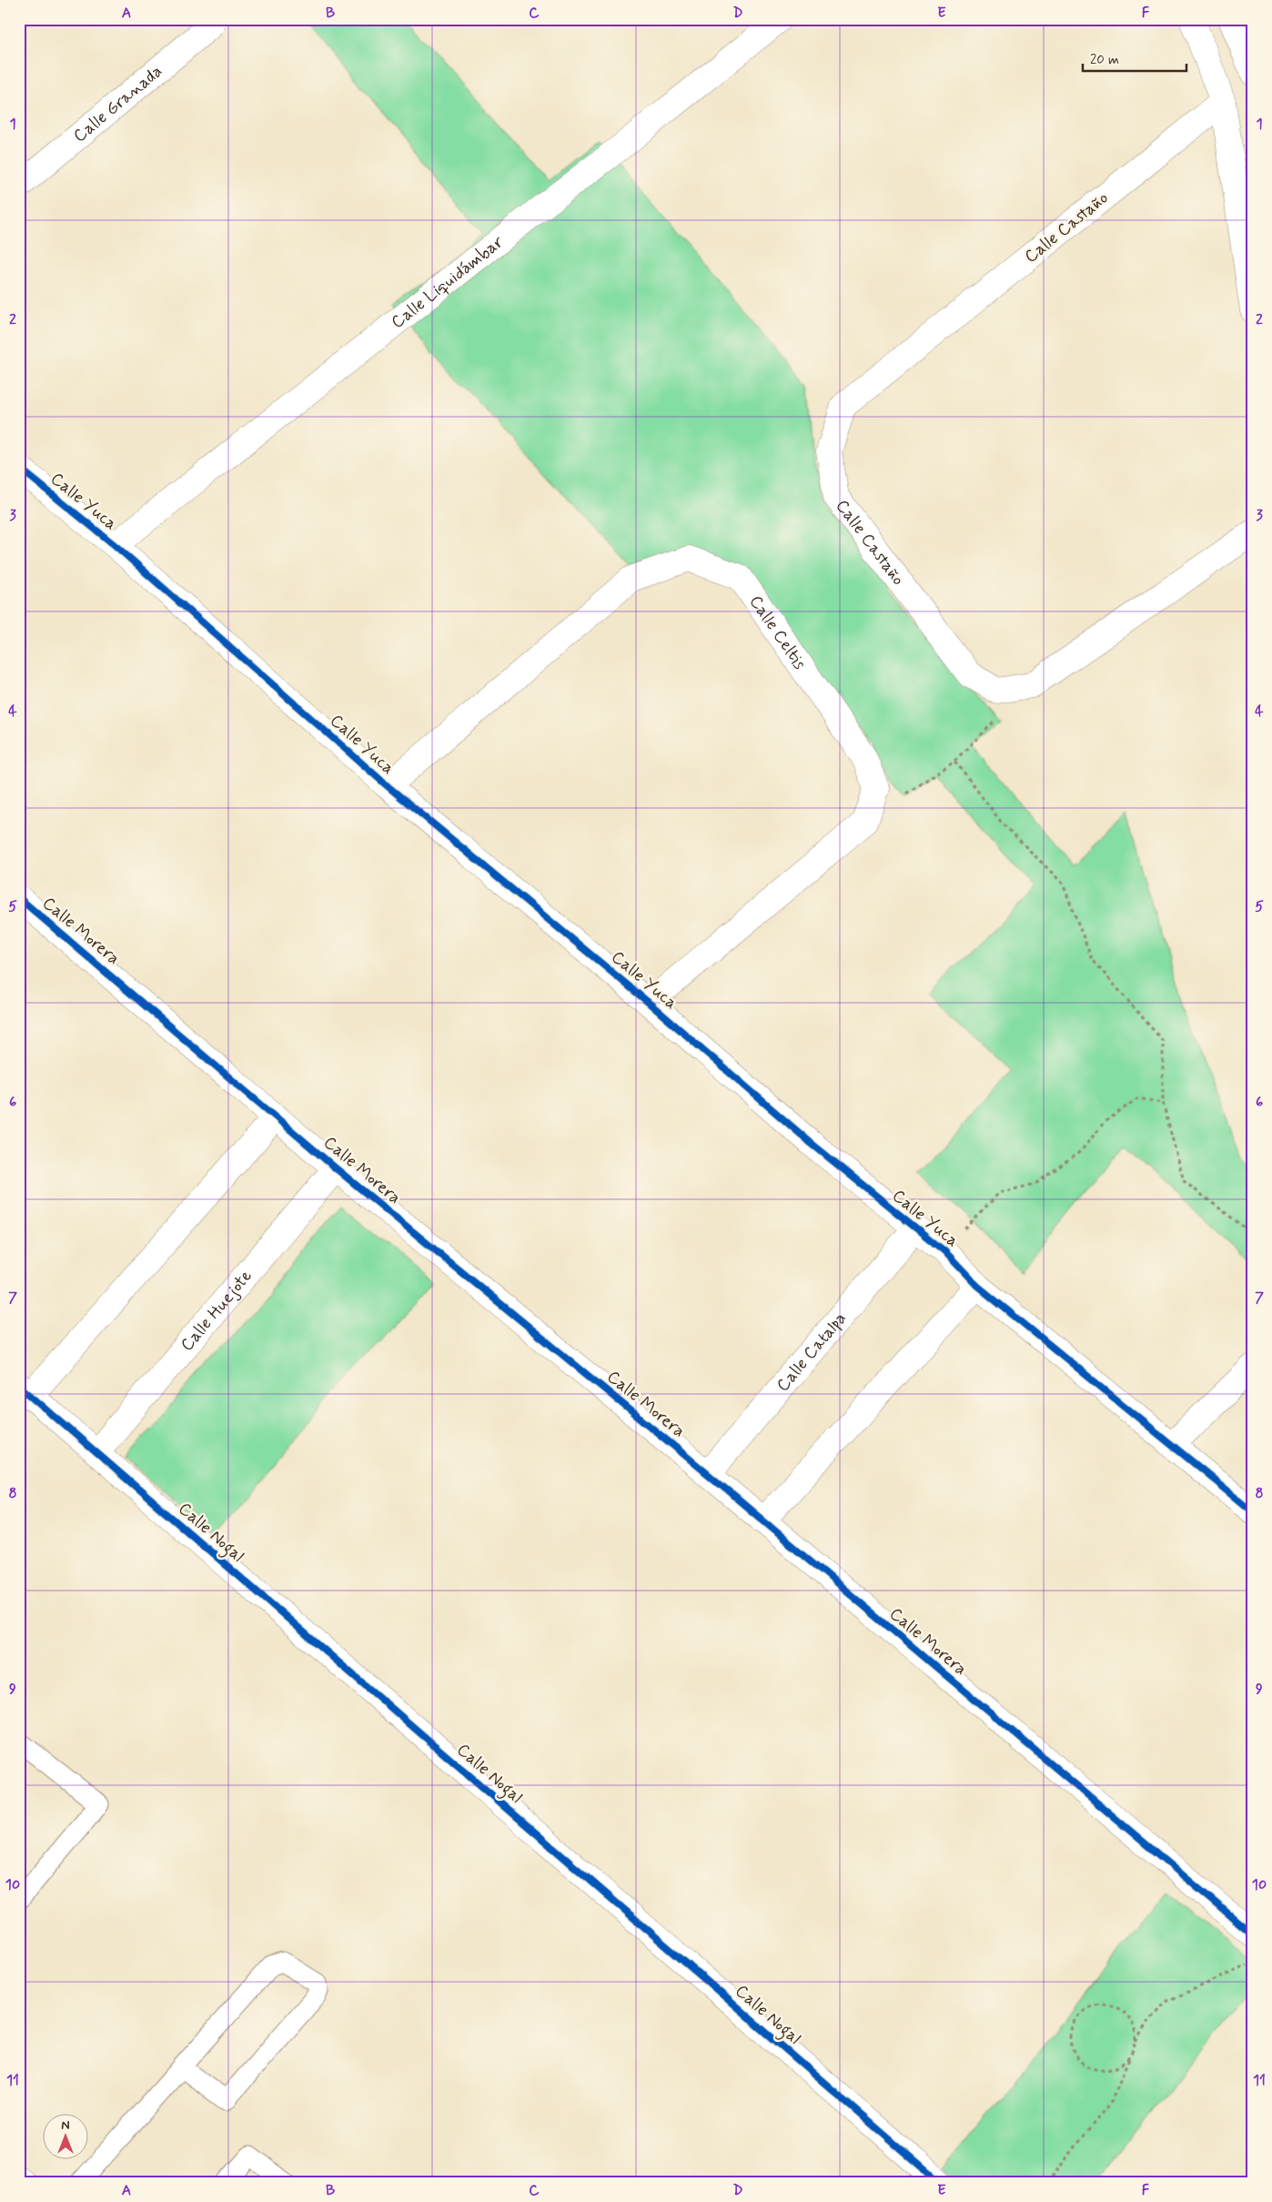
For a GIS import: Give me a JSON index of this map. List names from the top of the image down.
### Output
{
  "streets": {
    "main road": [
      "Calle Granada",
      "Calle Castaño",
      "Calle Liquidámbar",
      "Calle Yuca",
      "Calle Celtis",
      "Calle Morera",
      "Calle Huejote",
      "Calle Catalpa",
      "Calle Nogal"
    ]
  },
  "crossings": [
    ["Calle Liquidámbar", "Calle Yuca"],
    ["Calle Yuca", "Calle Celtis"],
    ["Calle Yuca", "Calle Catalpa"],
    ["Calle Morera", "Calle Huejote"],
    ["Calle Morera", "Calle Catalpa"],
    ["Calle Huejote", "Calle Nogal"]
  ],
  "scale_bar": "20 m",
  "north": "top",
  "grid": {
    "columns": [
      "A",
      "B",
      "C",
      "D",
      "E",
      "F"
    ],
    "rows": [
      "1",
      "2",
      "3",
      "4",
      "5",
      "6",
      "7",
      "8",
      "9",
      "10",
      "11"
    ]
  }
}
